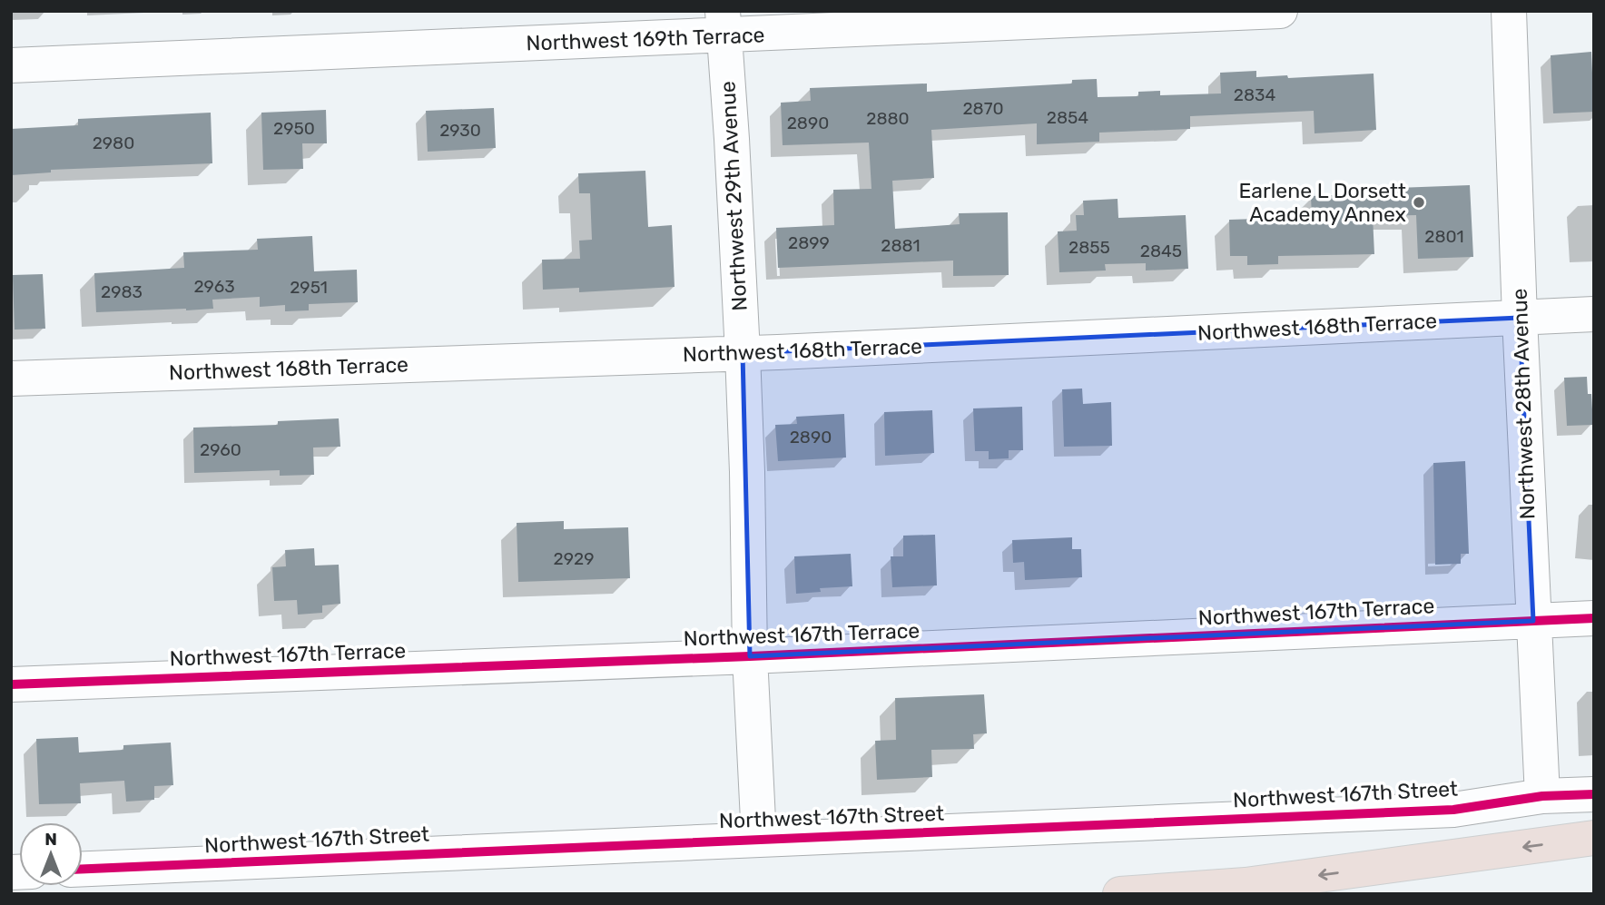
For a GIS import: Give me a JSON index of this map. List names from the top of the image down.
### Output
{
  "streets": {
    "street": [
      "Northwest 169th Terrace",
      "Northwest 29th Avenue",
      "Northwest 168th Terrace",
      "Northwest 28th Avenue",
      "Northwest 167th Terrace",
      "Northwest 167th Street"
    ]
  },
  "crossings": [
    ["Northwest 169th Terrace", "Northwest 29th Avenue"],
    ["Northwest 29th Avenue", "Northwest 168th Terrace"],
    ["Northwest 29th Avenue", "Northwest 167th Terrace"],
    ["Northwest 29th Avenue", "Northwest 167th Street"],
    ["Northwest 168th Terrace", "Northwest 28th Avenue"],
    ["Northwest 28th Avenue", "Northwest 167th Terrace"],
    ["Northwest 28th Avenue", "Northwest 167th Street"]
  ],
  "places": ["Earlene L Dorsett Academy Annex"],
  "house_numbers": [
    "2834",
    "2870",
    "2854",
    "2880",
    "2890",
    "2950",
    "2930",
    "2980",
    "2801",
    "2899",
    "2881",
    "2855",
    "2845",
    "2963",
    "2951",
    "2983",
    "2890",
    "2960",
    "2929"
  ],
  "north": "top"
}
